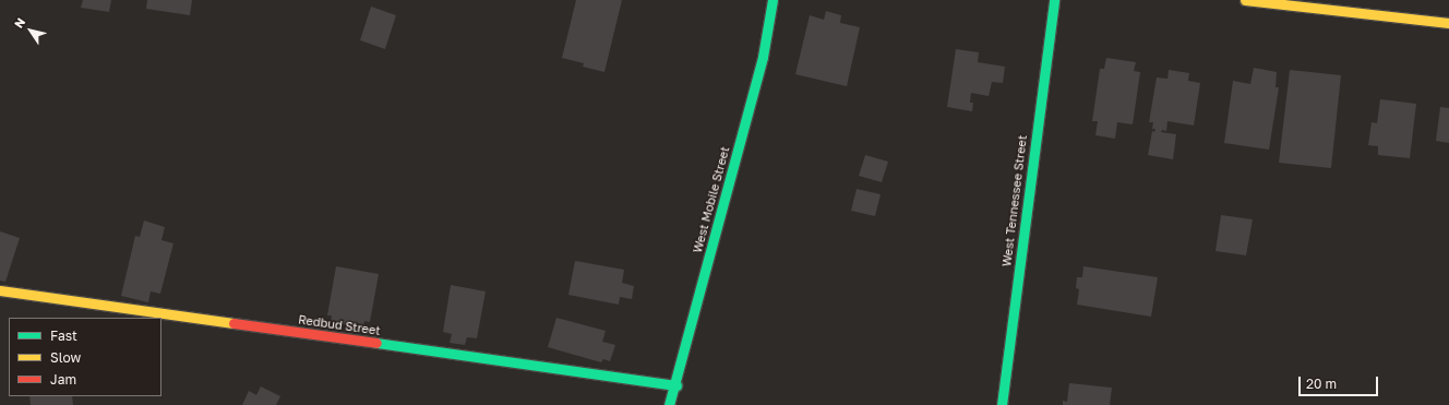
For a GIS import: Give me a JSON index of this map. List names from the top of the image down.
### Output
{
  "streets": {
    "street": ["West Mobile Street", "West Tennessee Street", "Redbud Street"]
  },
  "crossings": [
    ["West Mobile Street", "Redbud Street"]
  ],
  "legend": ["Fast", "Slow", "Jam"],
  "scale_bar": "20 m",
  "north": "top left"
}
